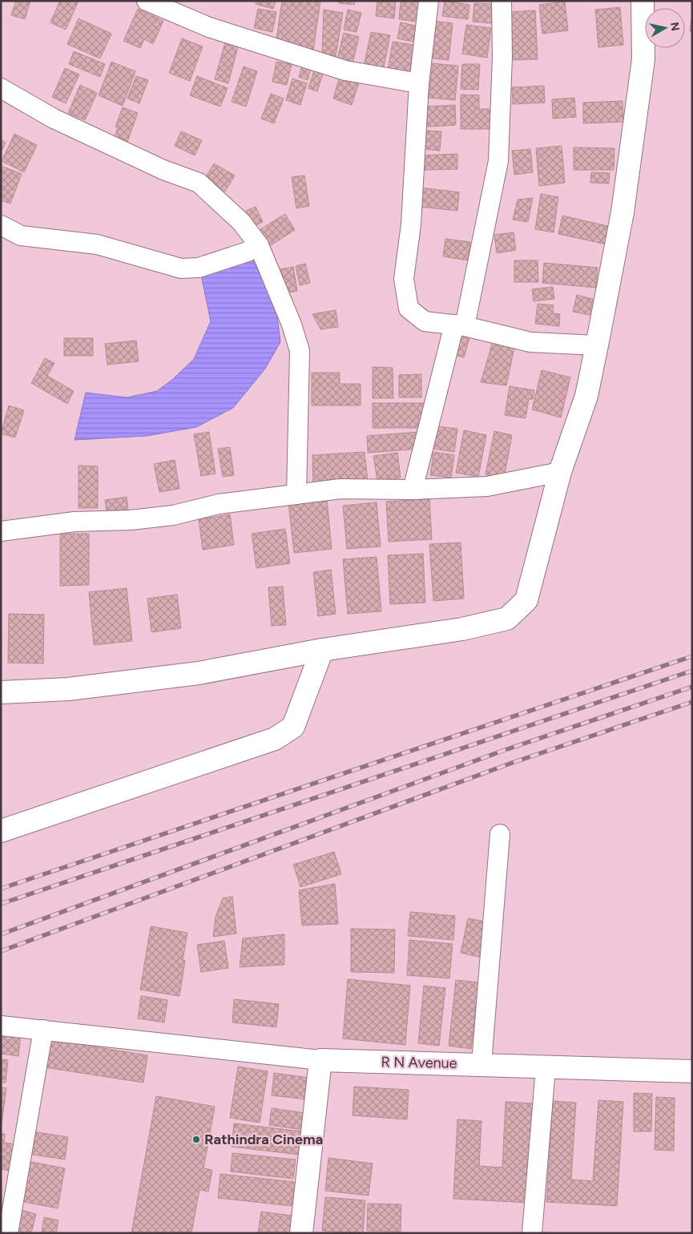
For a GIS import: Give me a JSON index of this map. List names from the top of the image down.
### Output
{
  "streets": {
    "street": ["R N Avenue"]
  },
  "places": ["Rathindra Cinema"],
  "north": "right"
}
